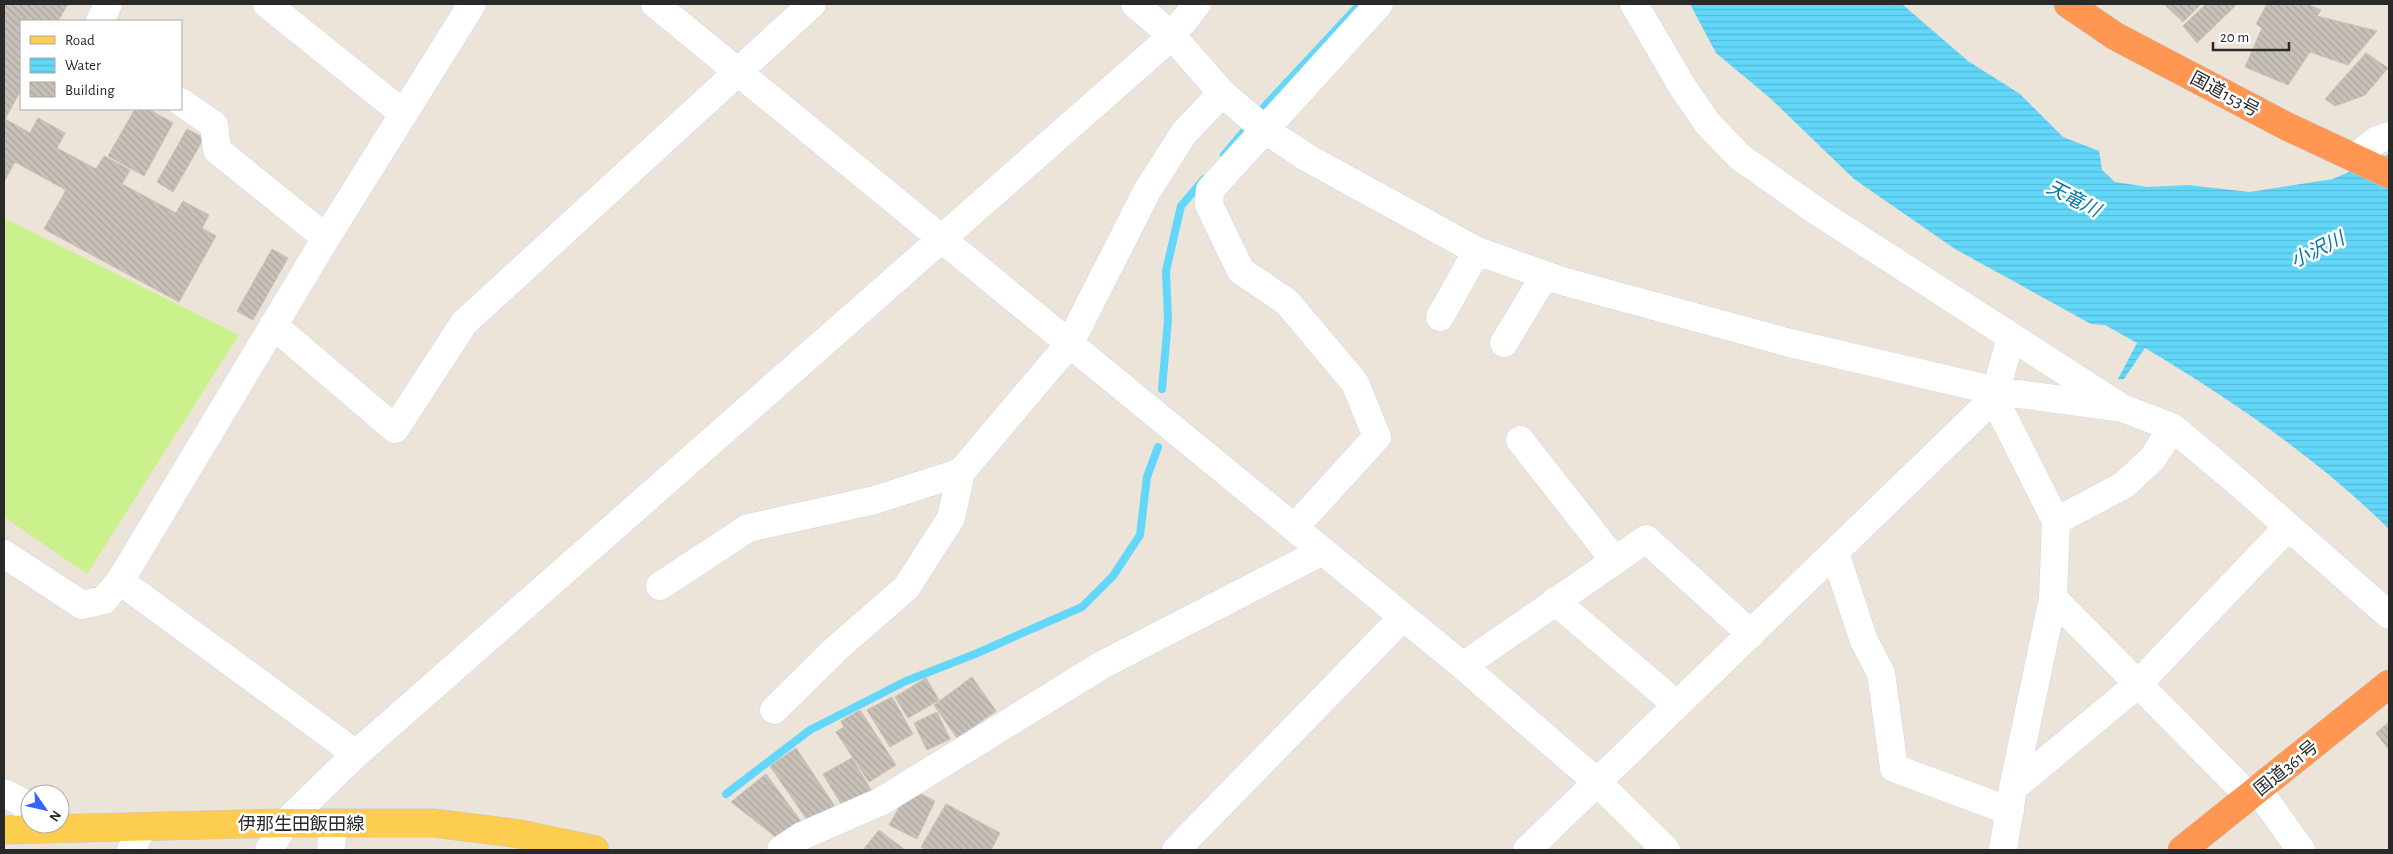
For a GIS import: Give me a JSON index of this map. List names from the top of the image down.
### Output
{
  "streets": {
    "highway": ["国道153号", "国道361号"],
    "main road": ["伊那生田飯田線"]
  },
  "water": ["天竜川", "小沢川"],
  "legend": ["Road", "Water", "Building"],
  "scale_bar": "20 m",
  "north": "bottom right"
}
